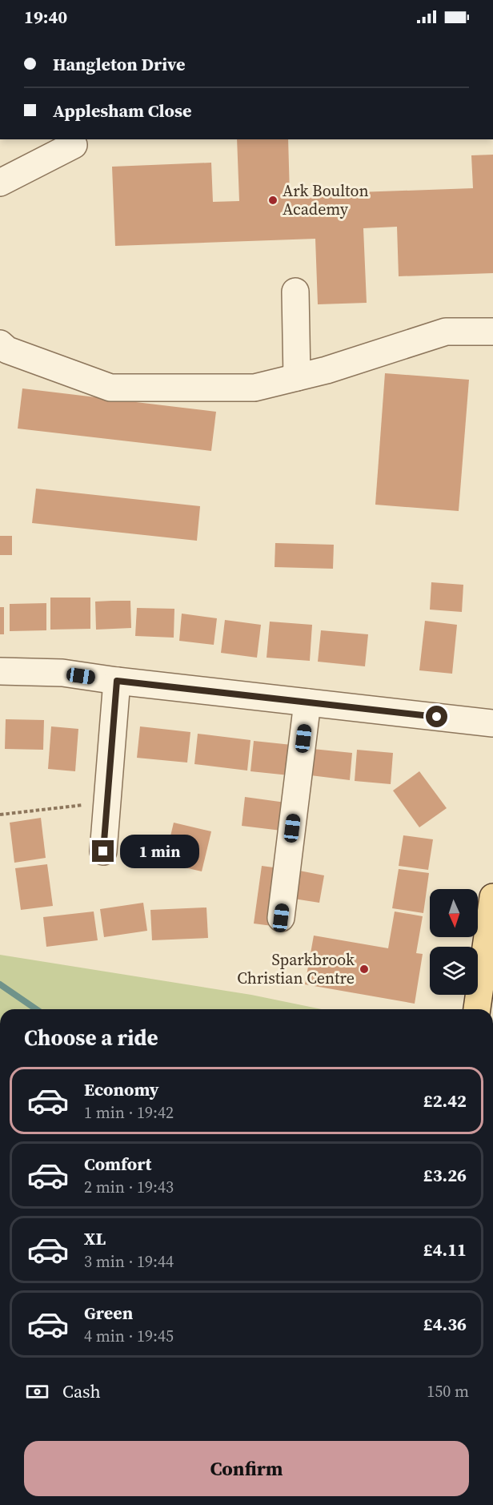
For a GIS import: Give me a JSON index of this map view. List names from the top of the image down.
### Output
{
  "places": ["Ark Boulton Academy", "Sparkbrook Christian Centre"],
  "north": "bottom",
  "page": {
    "status": "19:40",
    "banner": ["Hangleton Drive", "Applesham Close"],
    "bubble": "1 min",
    "heading": "Choose a ride",
    "list": [
      {
        "name": "Economy",
        "note": "1 min · 19:42",
        "value": "£2.42"
      },
      {
        "name": "Comfort",
        "note": "2 min · 19:43",
        "value": "£3.26"
      },
      {
        "name": "XL",
        "note": "3 min · 19:44",
        "value": "£4.11"
      },
      {
        "name": "Green",
        "note": "4 min · 19:45",
        "value": "£4.36"
      }
    ],
    "pay": ["Cash", "150 m"],
    "buttons": "Confirm"
  }
}
